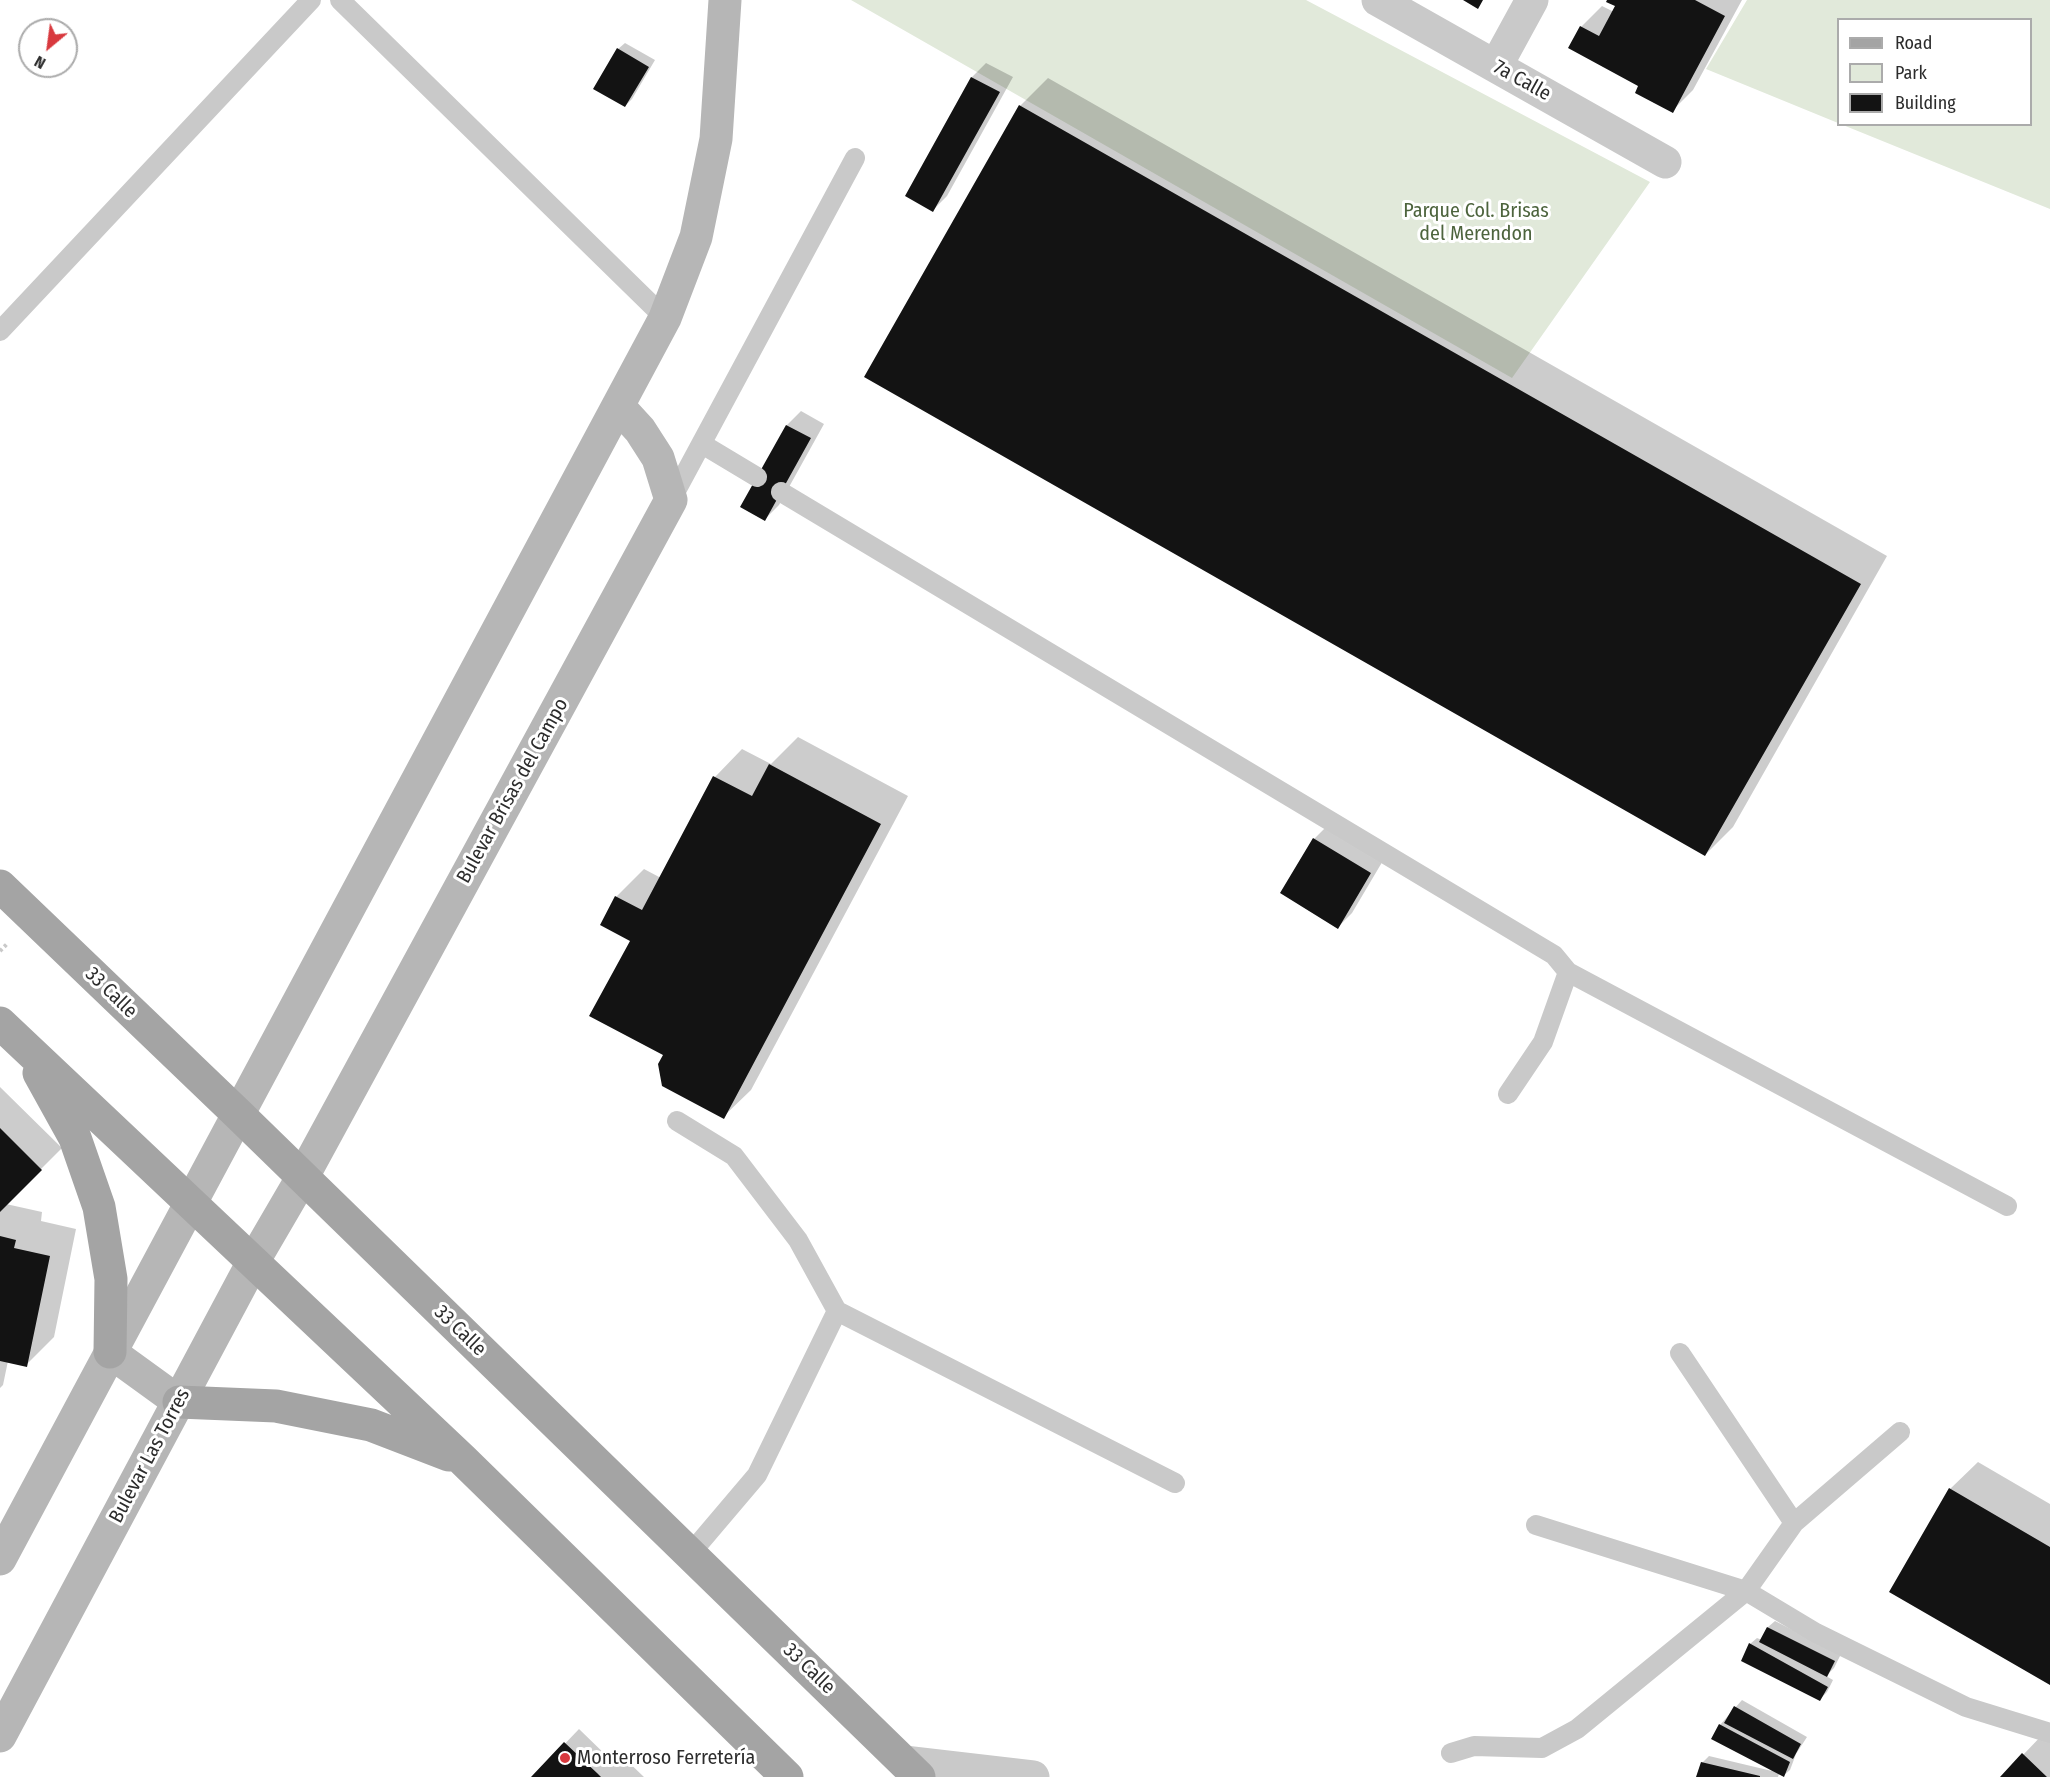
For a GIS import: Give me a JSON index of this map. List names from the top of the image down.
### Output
{
  "streets": {
    "main road": ["33 Calle"],
    "street": ["7a Calle", "Bulevar Brisas del Campo", "Bulevar Las Torres"]
  },
  "crossings": [
    ["Bulevar Brisas del Campo", "33 Calle"],
    ["Bulevar Brisas del Campo", "Bulevar Las Torres"],
    ["33 Calle", "Bulevar Las Torres"]
  ],
  "parks": ["Parque Col. Brisas del Merendon"],
  "places": ["Monterroso Ferretería"],
  "legend": ["Road", "Park", "Building"],
  "north": "bottom left"
}
